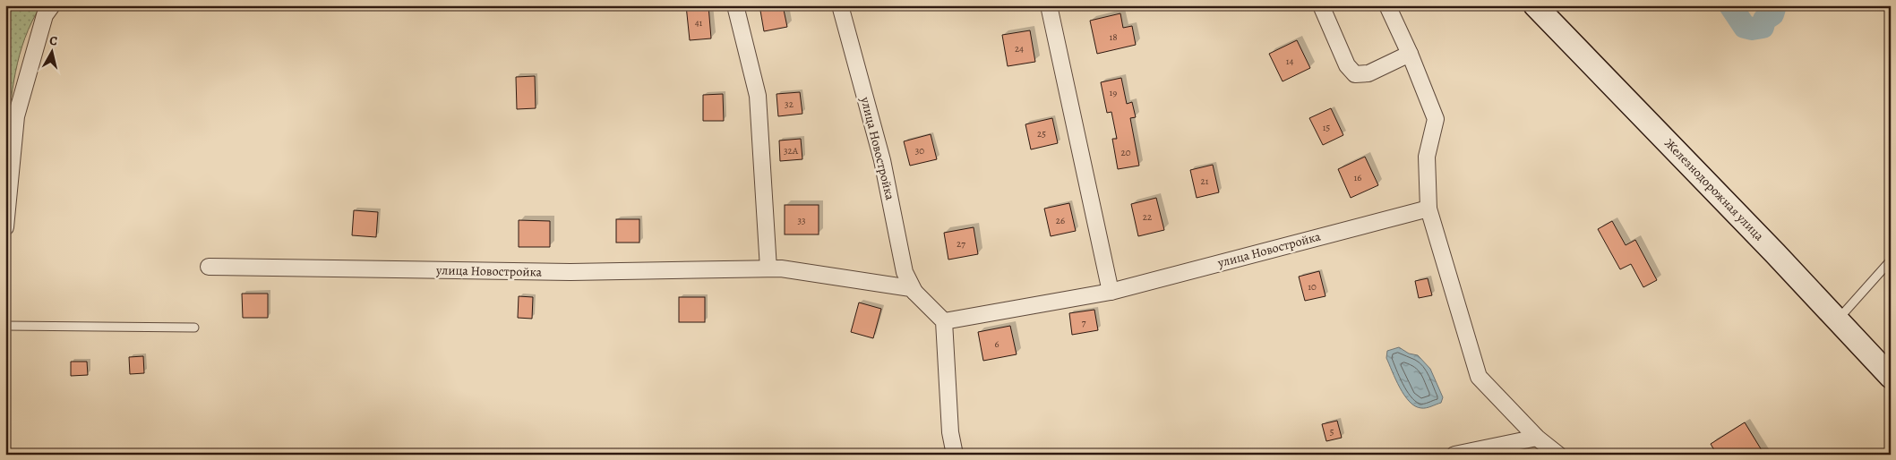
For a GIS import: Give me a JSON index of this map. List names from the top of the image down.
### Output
{
  "streets": {
    "street": ["улица Новостройка", "Железнодорожная улица"]
  },
  "house_numbers": [
    "41",
    "18",
    "24",
    "14",
    "19",
    "32",
    "15",
    "25",
    "32А",
    "30",
    "20",
    "16",
    "21",
    "22",
    "33",
    "26",
    "27",
    "10",
    "7",
    "6",
    "5"
  ],
  "north": "top"
}
